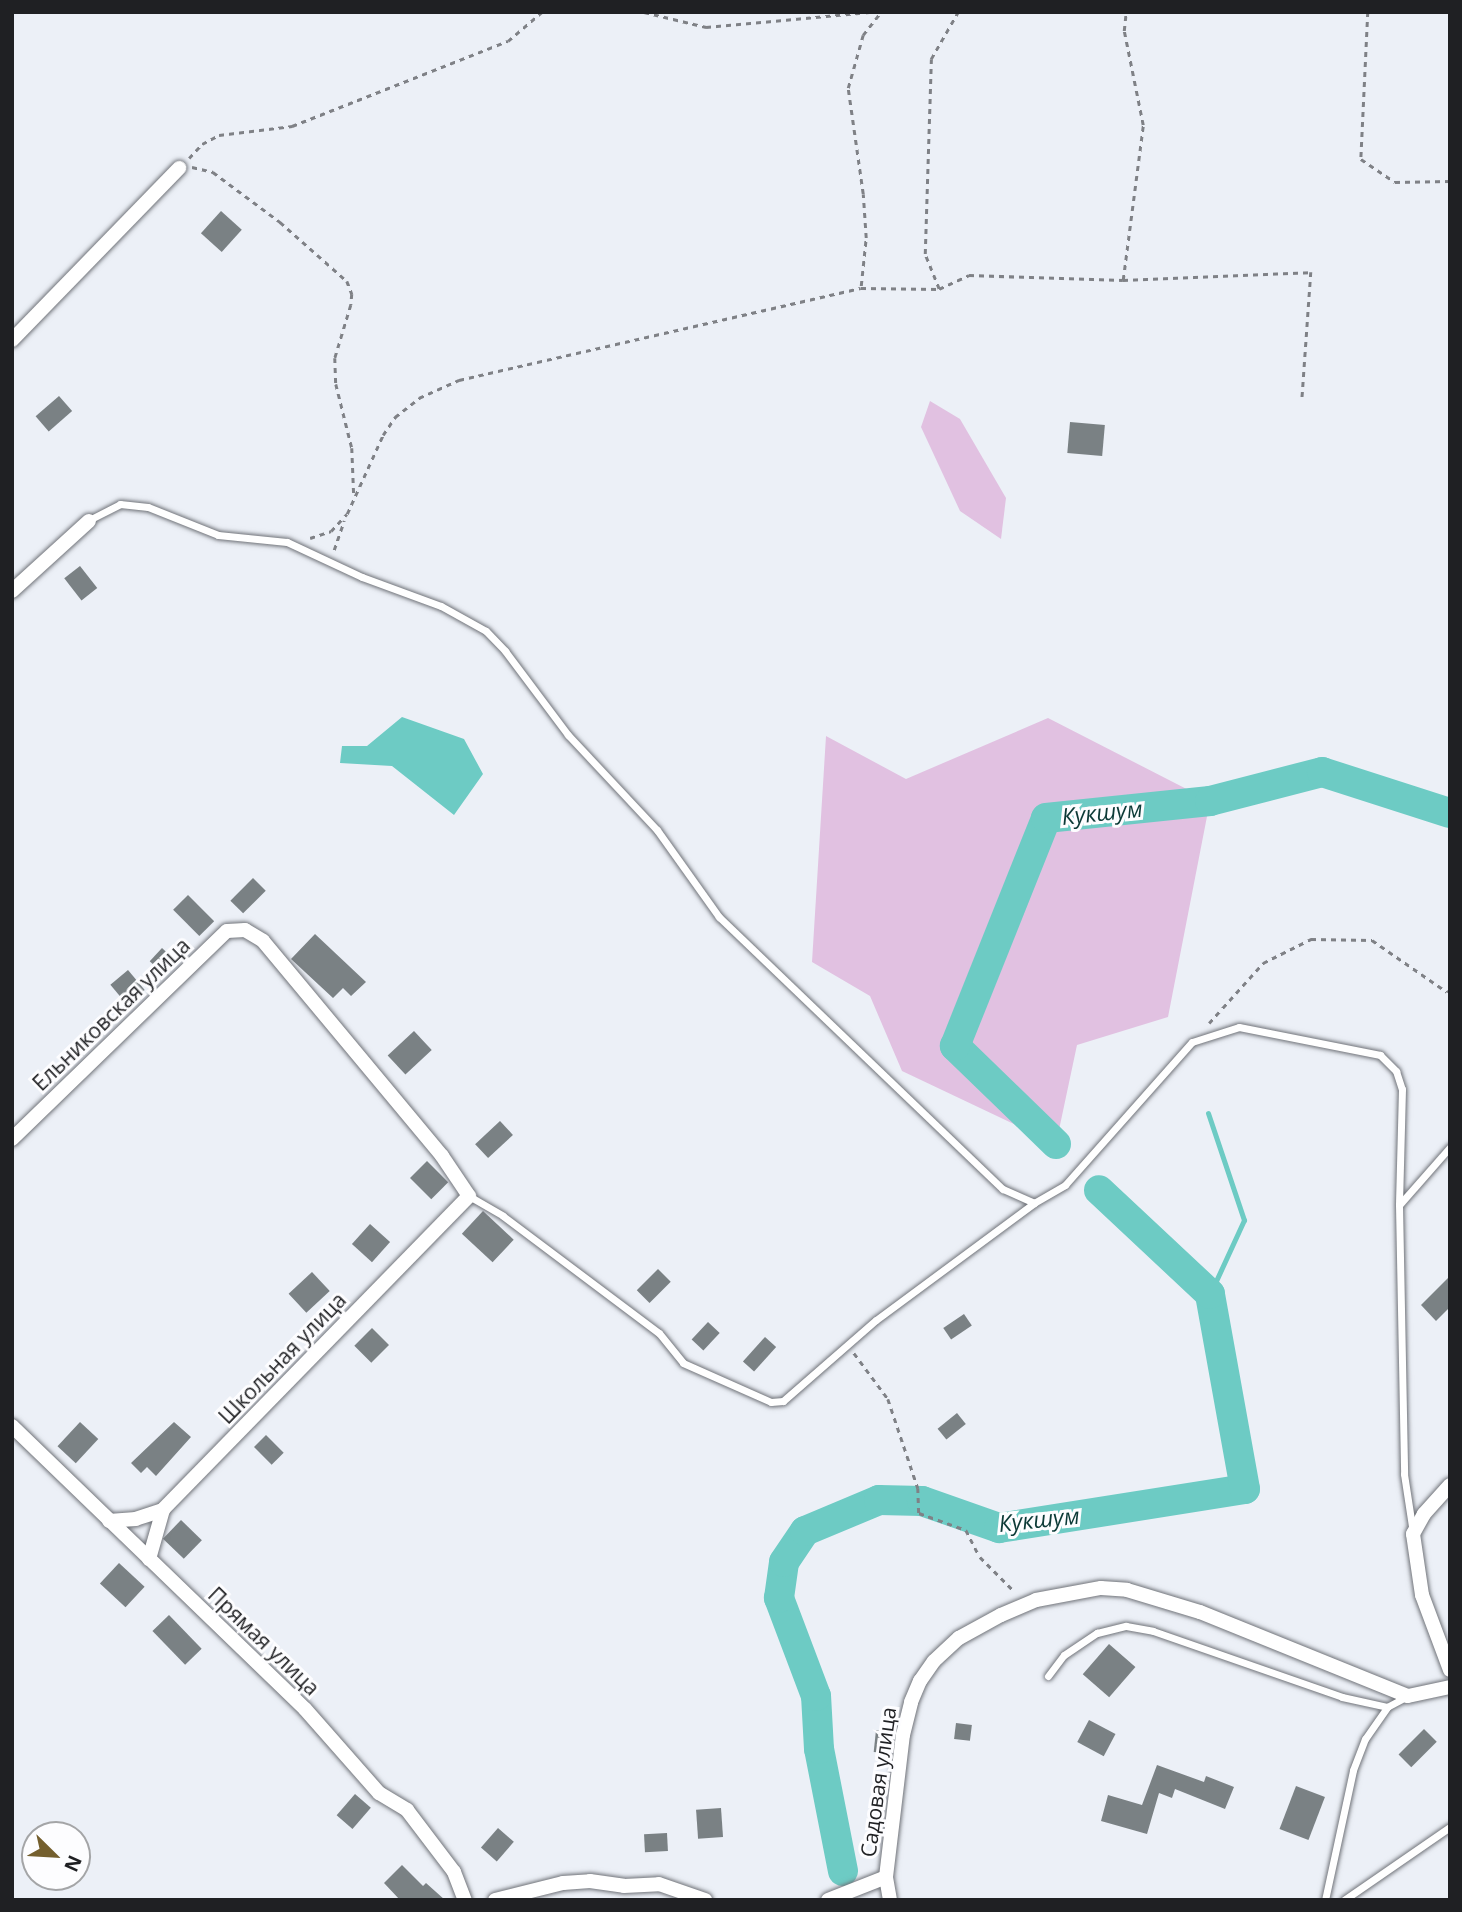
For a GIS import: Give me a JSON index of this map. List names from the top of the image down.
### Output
{
  "streets": {
    "street": [
      "Ельниковская улица",
      "Школьная улица",
      "Прямая улица",
      "Садовая улица"
    ]
  },
  "crossings": [
    ["Ельниковская улица", "Школьная улица"],
    ["Школьная улица", "Прямая улица"]
  ],
  "water": ["Кукшум"],
  "north": "bottom right"
}
